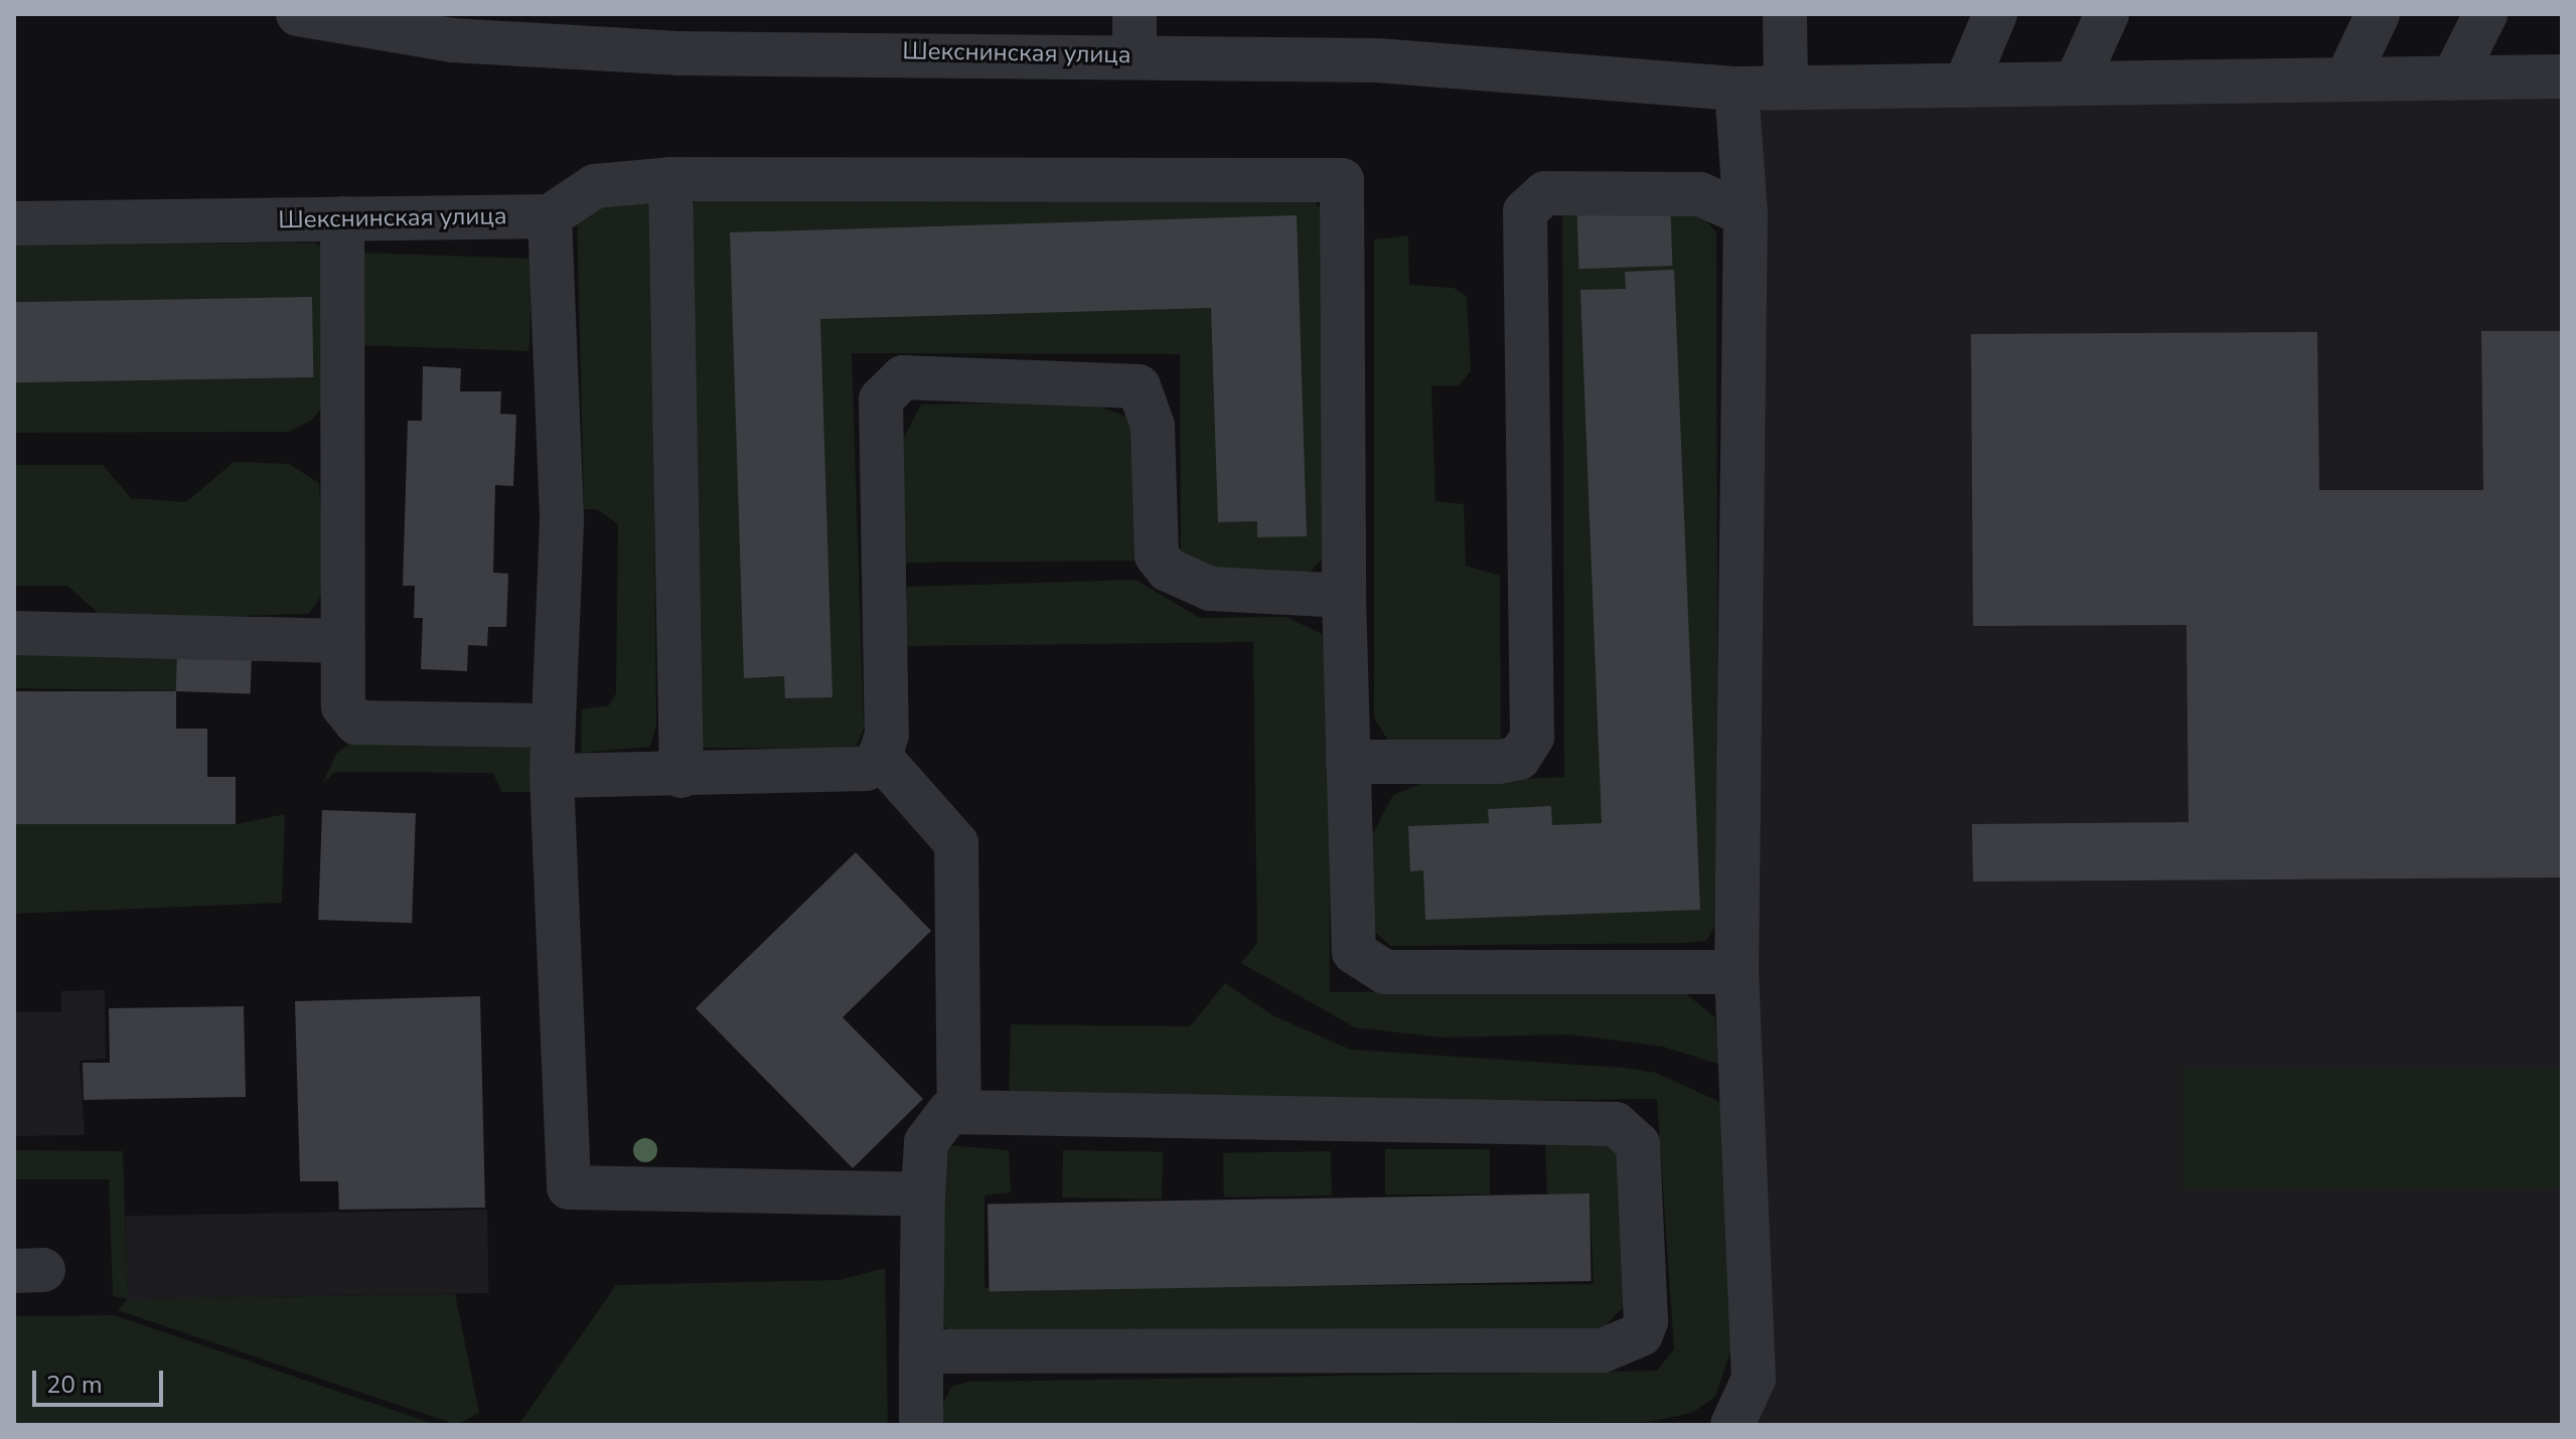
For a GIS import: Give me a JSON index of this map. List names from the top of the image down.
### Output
{
  "streets": {
    "street": ["Шекснинская улица"]
  },
  "scale_bar": "20 m"
}
